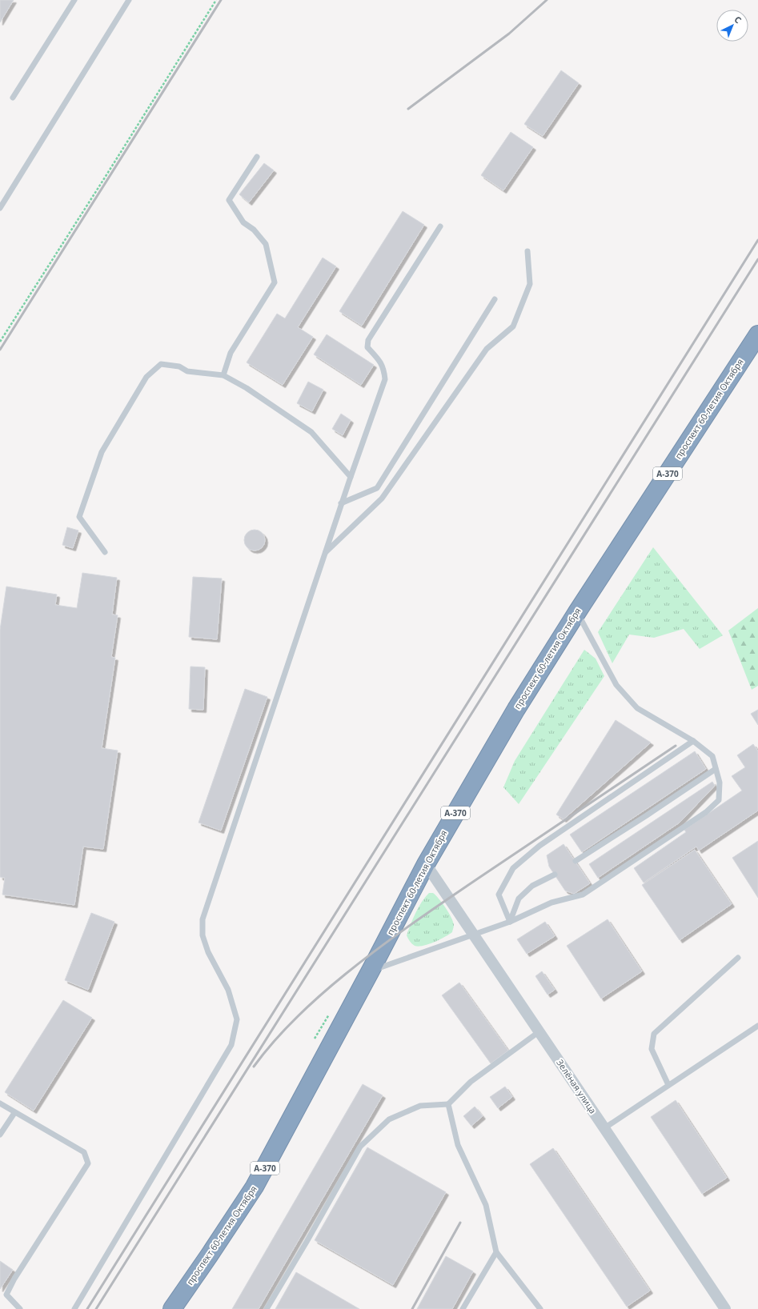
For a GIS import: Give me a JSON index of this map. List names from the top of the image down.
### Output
{
  "streets": {
    "highway": ["проспект 60-летия Октября", "А-370"],
    "street": ["Зелёная улица"]
  },
  "crossings": [
    ["проспект 60-летия Октября", "Зелёная улица"]
  ],
  "north": "top right"
}
